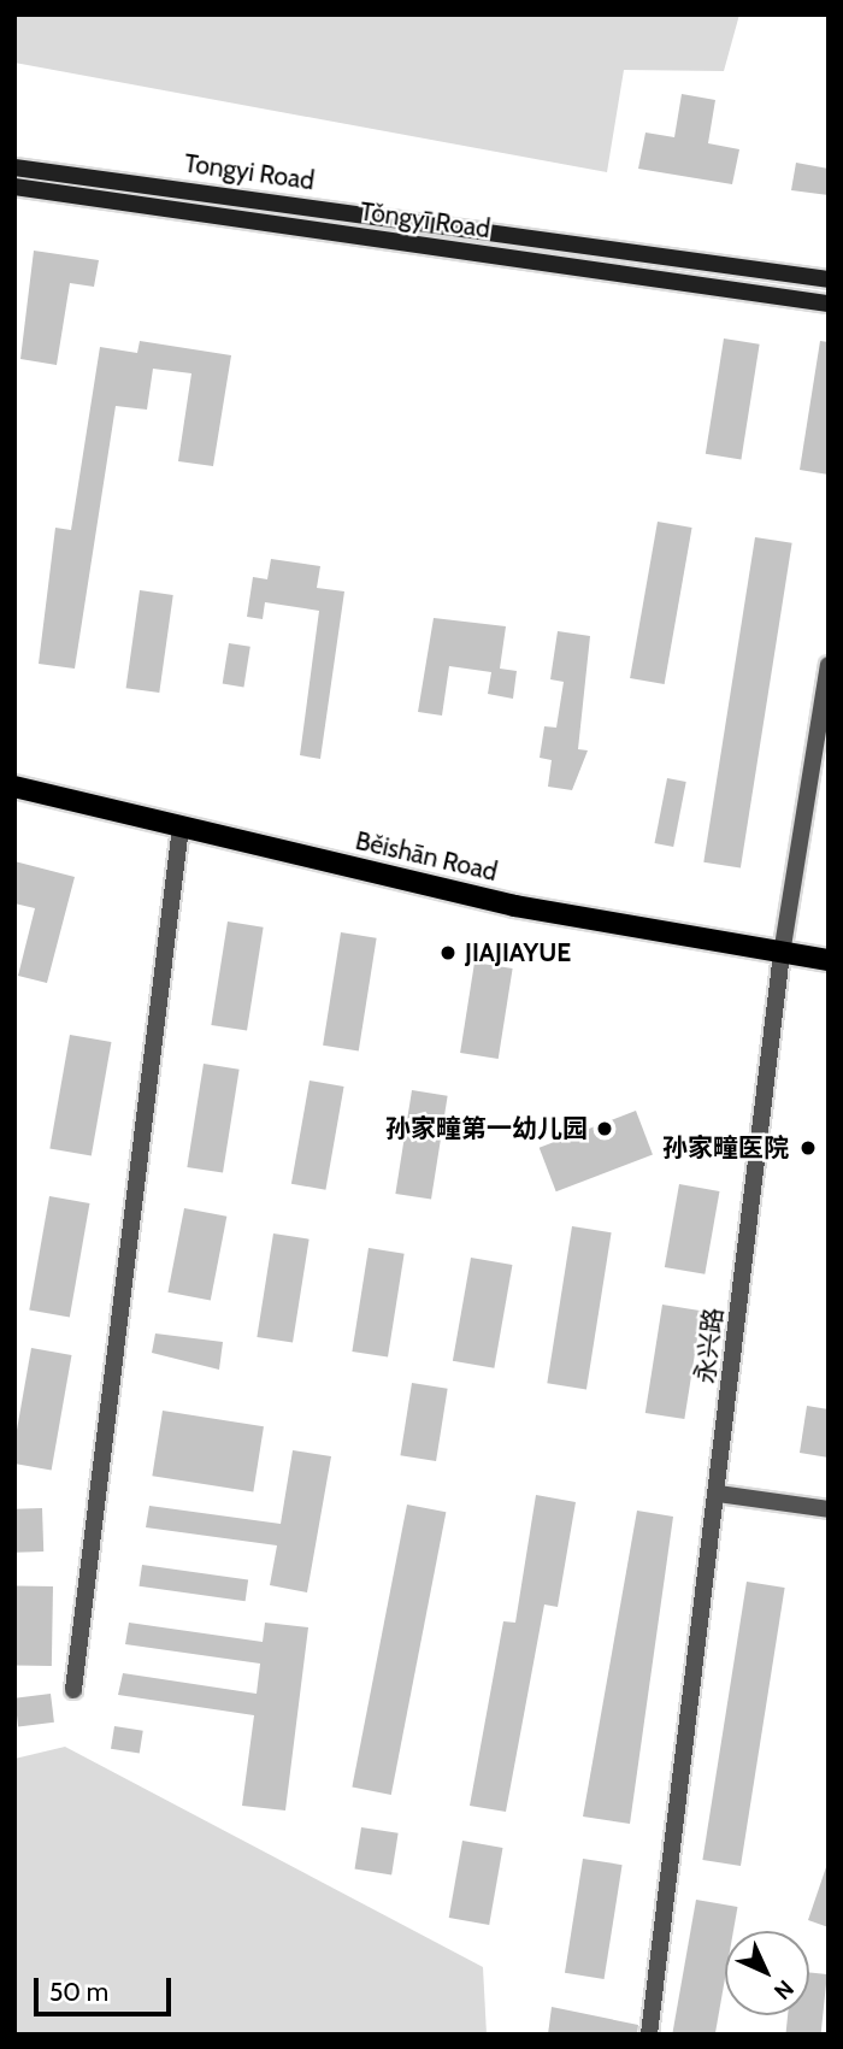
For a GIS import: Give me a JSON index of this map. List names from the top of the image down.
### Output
{
  "streets": {
    "main road": ["Tongyi Road", "Tǒngyī Road", "Běishān Road"],
    "street": ["永兴路"]
  },
  "crossings": [
    ["Běishān Road", "永兴路"]
  ],
  "places": ["JIAJIAYUE", "孙家疃第一幼儿园", "孙家疃医院"],
  "scale_bar": "50 m",
  "north": "bottom right"
}
